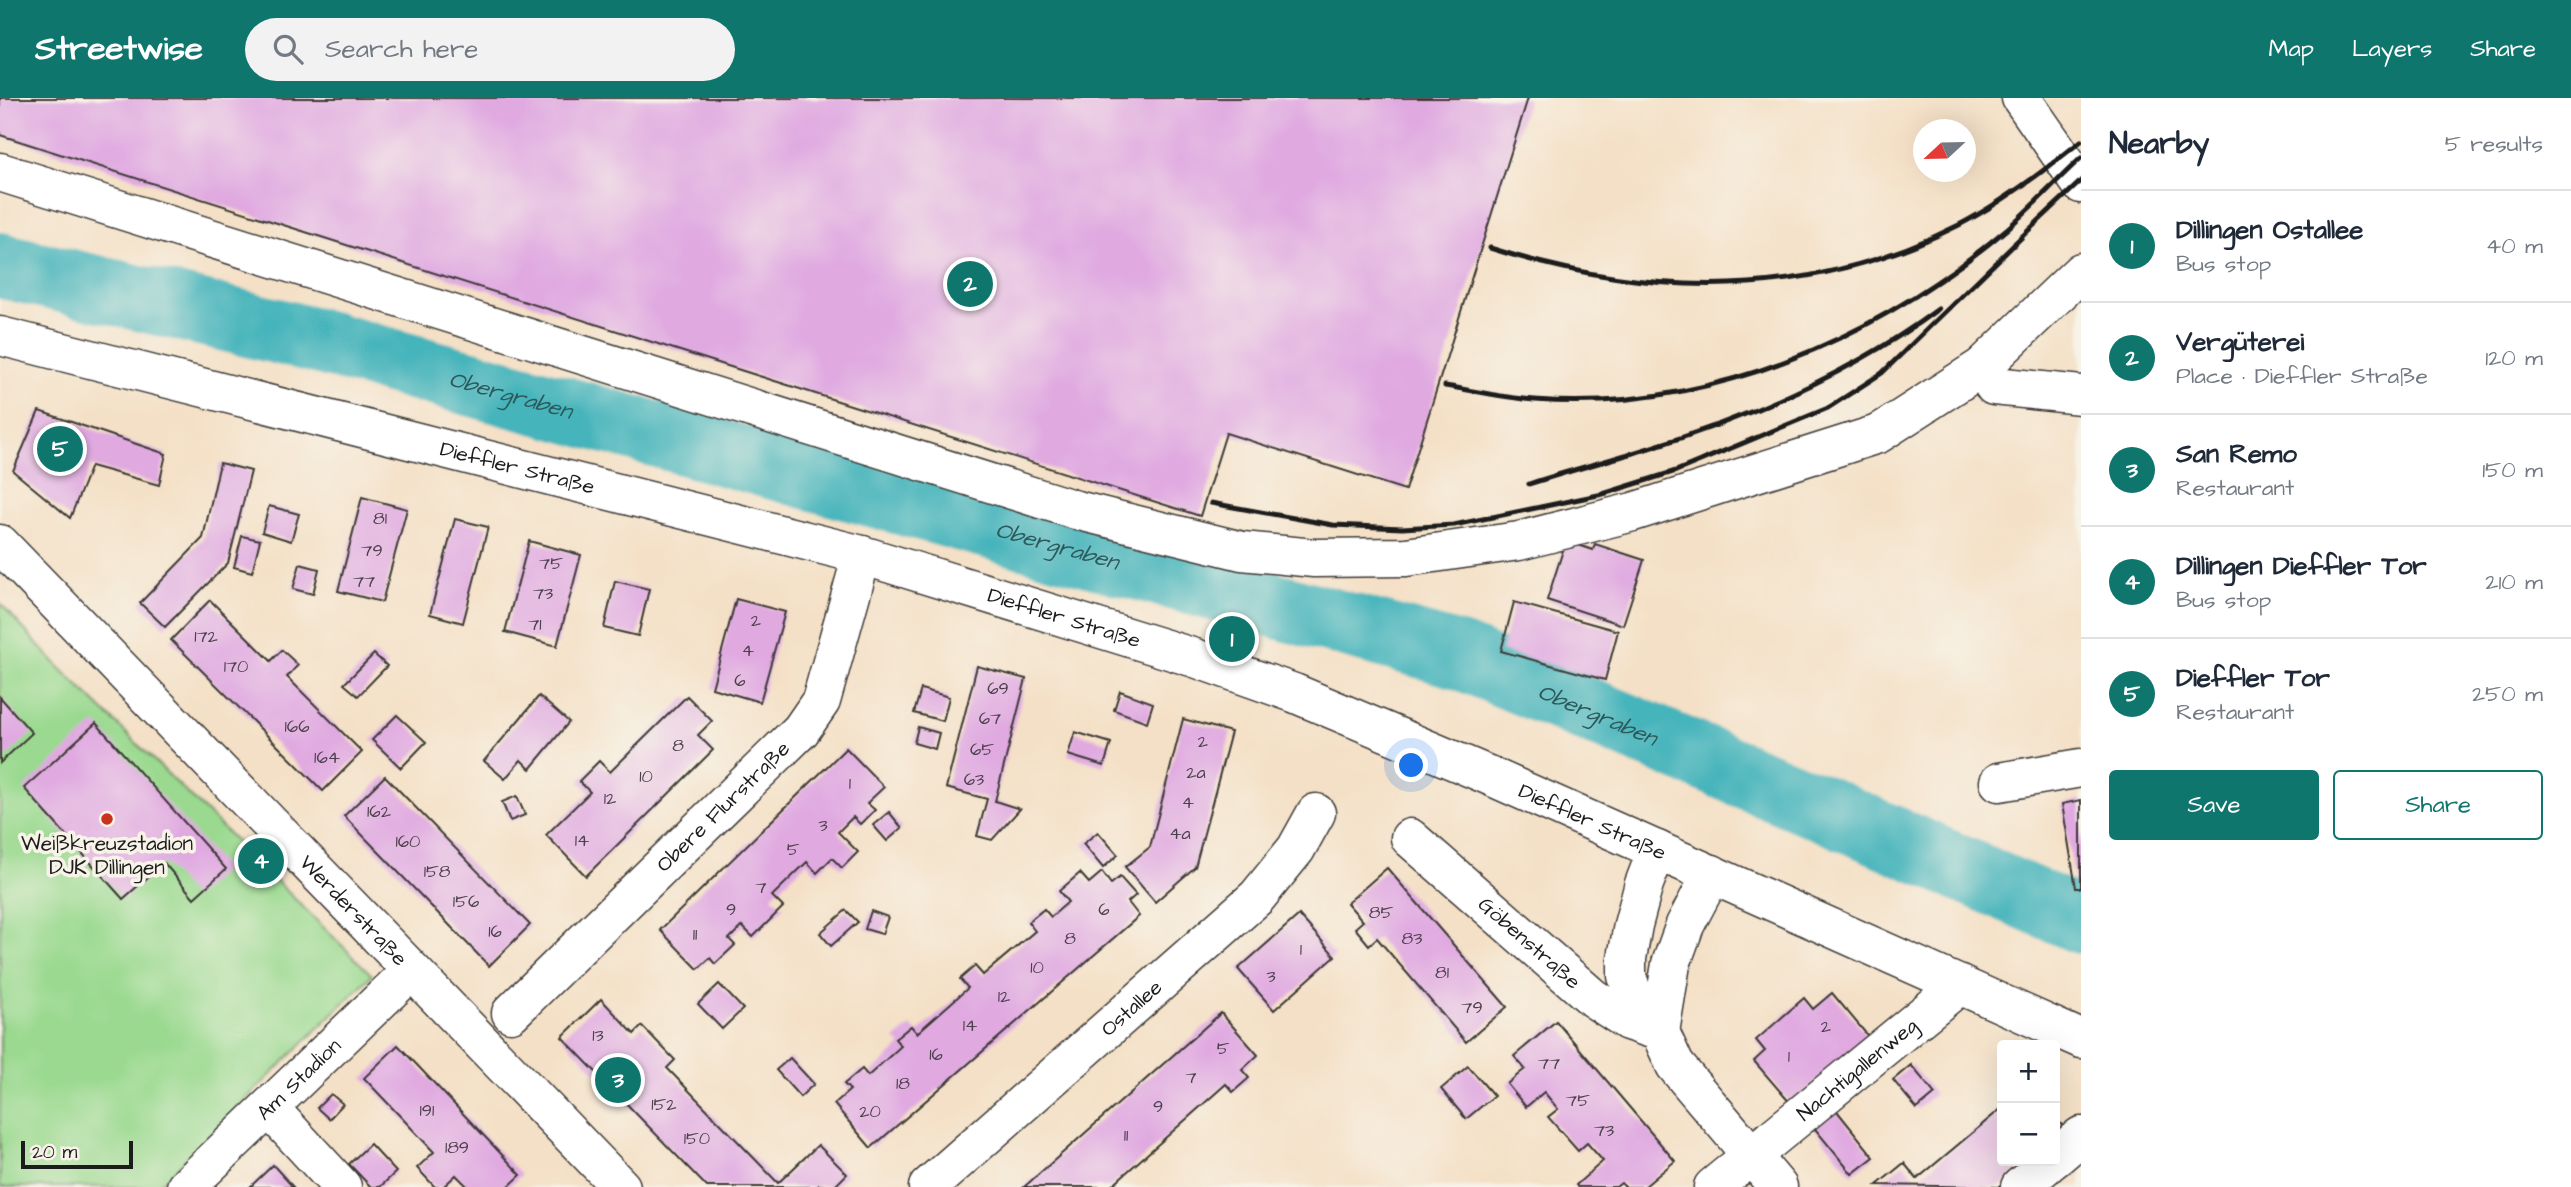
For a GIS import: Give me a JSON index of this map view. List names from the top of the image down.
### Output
{
  "streets": {
    "street": [
      "Dieffler Straße",
      "Obere Flurstraße",
      "Werderstraße",
      "Göbenstraße",
      "Ostallee",
      "Nachtigallenweg",
      "Am Stadion"
    ]
  },
  "crossings": [
    ["Dieffler Straße", "Obere Flurstraße"],
    ["Dieffler Straße", "Nachtigallenweg"],
    ["Werderstraße", "Am Stadion"]
  ],
  "water": ["Obergraben"],
  "places": ["Weißkreuzstadion DJK Dillingen"],
  "house_numbers": [
    "81",
    "79",
    "75",
    "77",
    "73",
    "2",
    "71",
    "172",
    "4",
    "170",
    "6",
    "69",
    "67",
    "166",
    "2",
    "8",
    "65",
    "164",
    "2a",
    "10",
    "63",
    "1",
    "12",
    "4",
    "162",
    "3",
    "4a",
    "14",
    "160",
    "5",
    "158",
    "7",
    "156",
    "9",
    "6",
    "85",
    "16",
    "11",
    "8",
    "83",
    "1",
    "10",
    "81",
    "3",
    "12",
    "79",
    "14",
    "2",
    "13",
    "5",
    "16",
    "1",
    "77",
    "7",
    "18",
    "75",
    "152",
    "9",
    "191",
    "20",
    "73",
    "11",
    "150",
    "189"
  ],
  "scale_bar": "20 m",
  "north": "left",
  "page": {
    "header": "Streetwise",
    "search": "Search here",
    "nav": ["Map", "Layers", "Share"],
    "heading": ["Nearby", "5 results"],
    "list": [
      {
        "mark": "1",
        "name": "Dillingen Ostallee",
        "note": "Bus stop",
        "value": "40 m"
      },
      {
        "mark": "2",
        "name": "Vergüterei",
        "note": "Place · Dieffler Straße",
        "value": "120 m"
      },
      {
        "mark": "3",
        "name": "San Remo",
        "note": "Restaurant",
        "value": "150 m"
      },
      {
        "mark": "4",
        "name": "Dillingen Dieffler Tor",
        "note": "Bus stop",
        "value": "210 m"
      },
      {
        "mark": "5",
        "name": "Dieffler Tor",
        "note": "Restaurant",
        "value": "250 m"
      }
    ],
    "pins": [
      "2",
      "5",
      "1",
      "4",
      "3"
    ],
    "buttons": ["Save", "Share"],
    "map_buttons": ["+", "−"],
    "scale": "20 m"
  }
}
